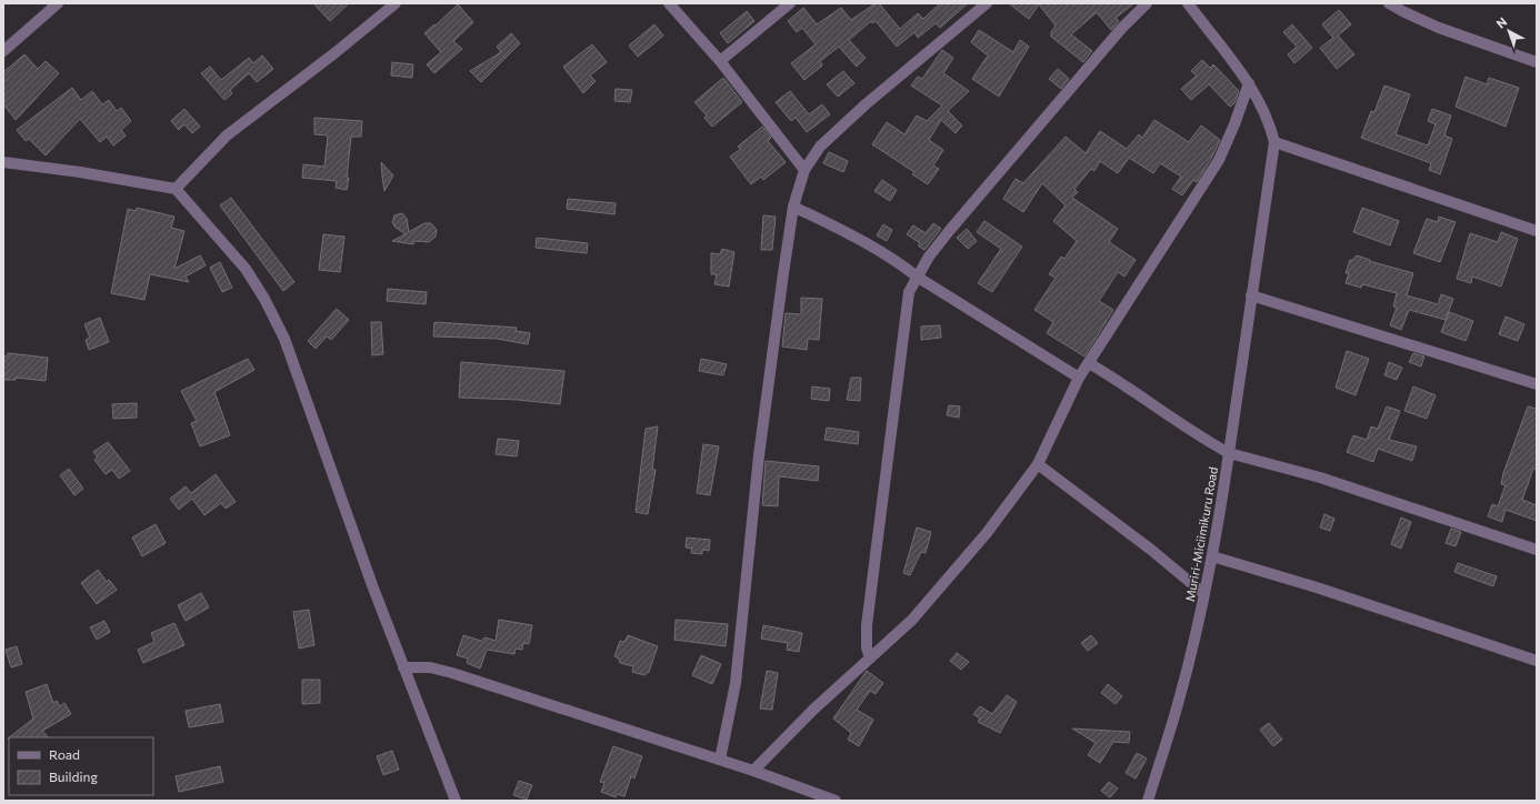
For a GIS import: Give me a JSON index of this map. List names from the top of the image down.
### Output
{
  "streets": {
    "street": ["Muriri-Miciimikuru Road"]
  },
  "legend": ["Road", "Building"],
  "north": "top left"
}
